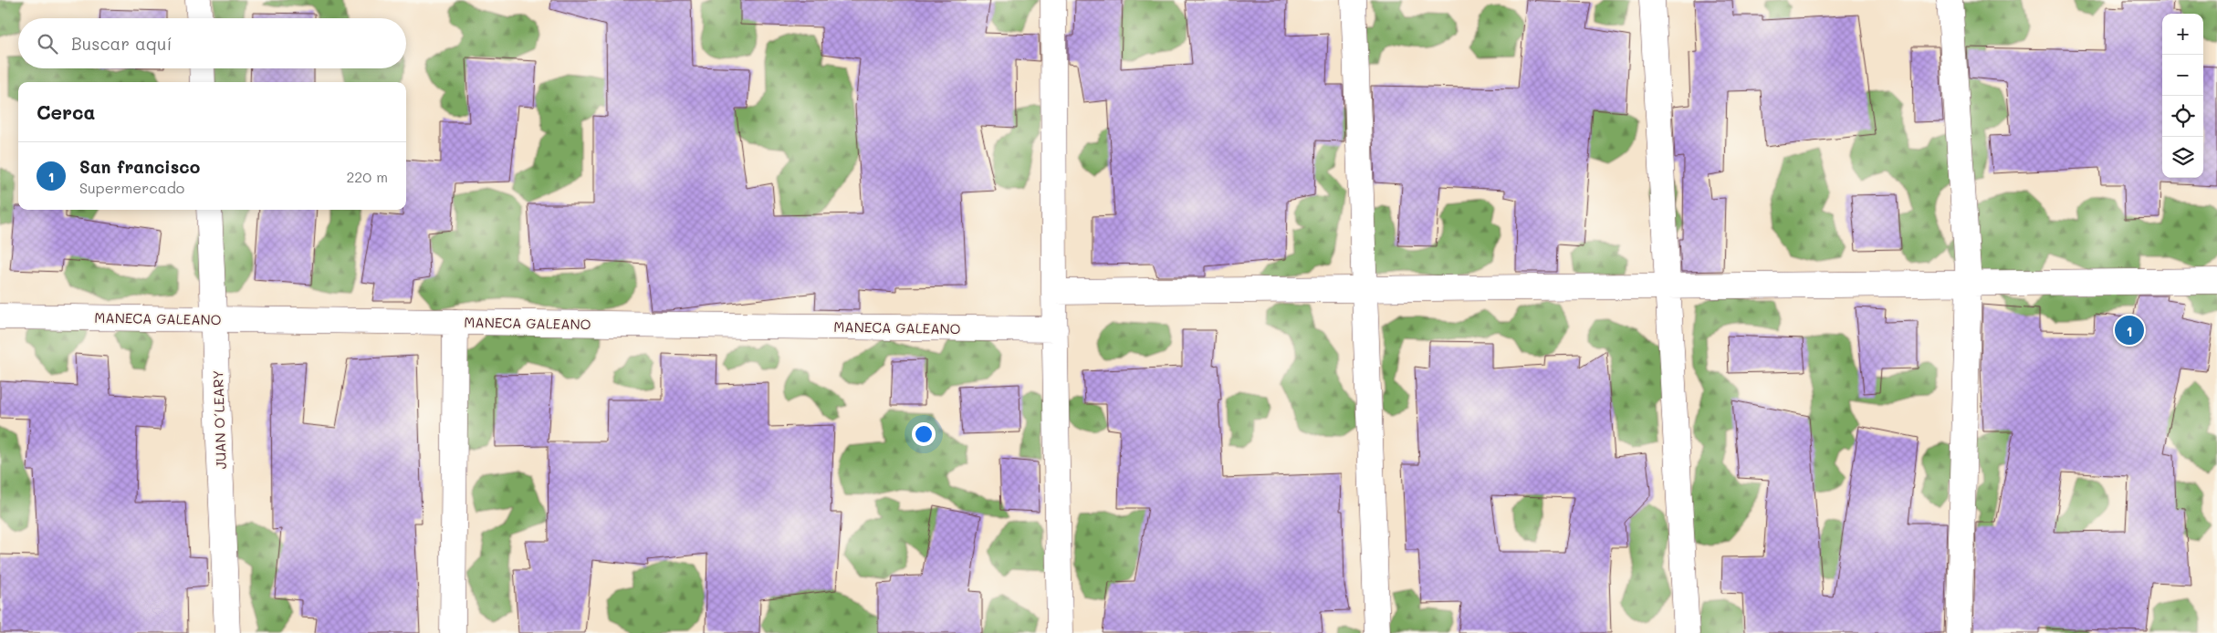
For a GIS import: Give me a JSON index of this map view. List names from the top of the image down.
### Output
{
  "streets": {
    "street": ["MANECA GALEANO", "JUAN O´LEARY"]
  },
  "crossings": [
    ["MANECA GALEANO", "JUAN O´LEARY"]
  ],
  "page": {
    "map_buttons": ["+", "−"],
    "search": "Buscar aquí",
    "heading": "Cerca",
    "list": [
      {
        "mark": "1",
        "name": "San francisco",
        "note": "Supermercado",
        "value": "220 m"
      }
    ],
    "pins": "1"
  }
}
